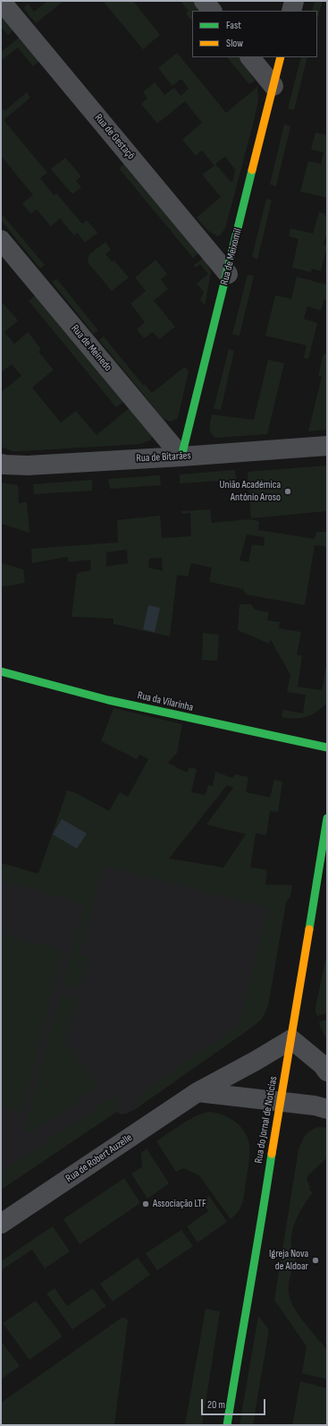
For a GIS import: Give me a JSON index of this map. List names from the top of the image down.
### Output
{
  "streets": {
    "street": [
      "Rua de Gestaçô",
      "Rua de Meixomil",
      "Rua de Meinedo",
      "Rua de Bitarães",
      "Rua da Vilarinha",
      "Rua do Jornal de Notícias",
      "Rua de Robert Auzelle"
    ]
  },
  "crossings": [
    ["Rua de Gestaçô", "Rua de Meixomil"],
    ["Rua de Meixomil", "Rua de Meinedo"],
    ["Rua de Meixomil", "Rua de Bitarães"],
    ["Rua de Meinedo", "Rua de Bitarães"],
    ["Rua do Jornal de Notícias", "Rua de Robert Auzelle"]
  ],
  "places": ["União Académica António Aroso", "Associação LTF", "Igreja Nova de Aldoar"],
  "legend": ["Fast", "Slow"],
  "scale_bar": "20 m"
}
